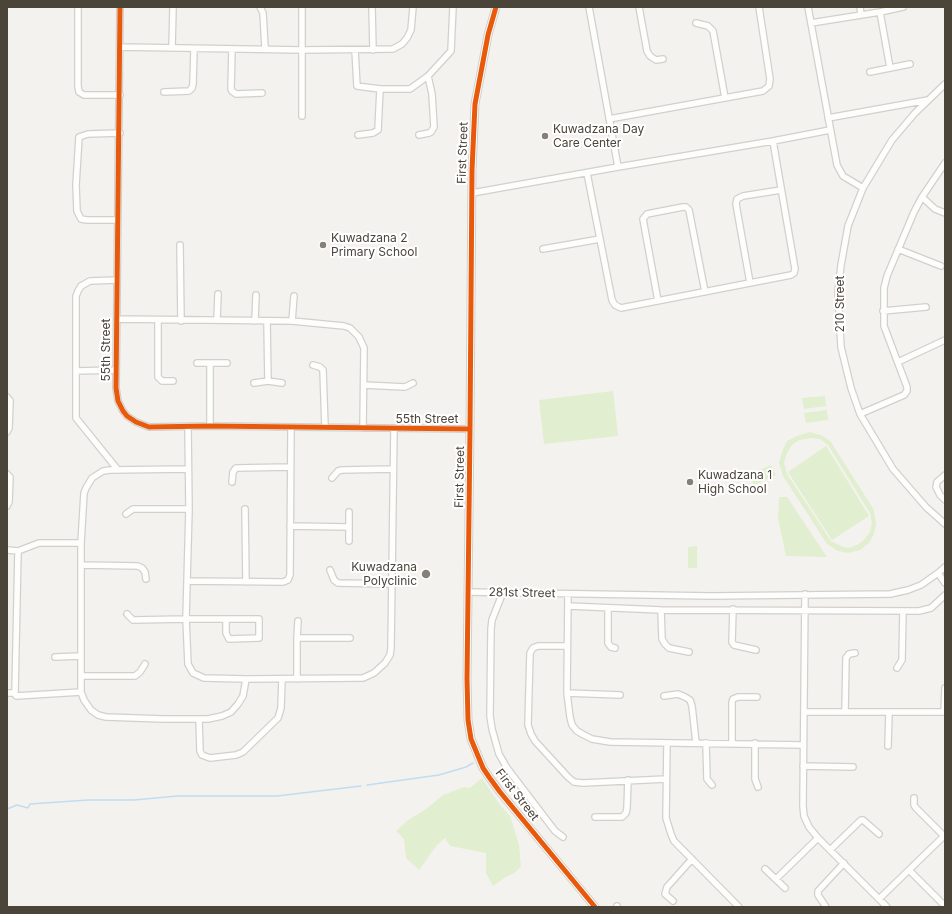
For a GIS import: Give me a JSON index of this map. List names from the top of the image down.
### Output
{
  "streets": {
    "street": [
      "First Street",
      "210 Street",
      "55th Street",
      "281st Street"
    ]
  },
  "crossings": [
    ["First Street", "55th Street"],
    ["First Street", "281st Street"]
  ],
  "places": [
    "Kuwadzana Day Care Center",
    "Kuwadzana 2 Primary School",
    "Kuwadzana 1 High School",
    "Kuwadzana Polyclinic"
  ]
}
